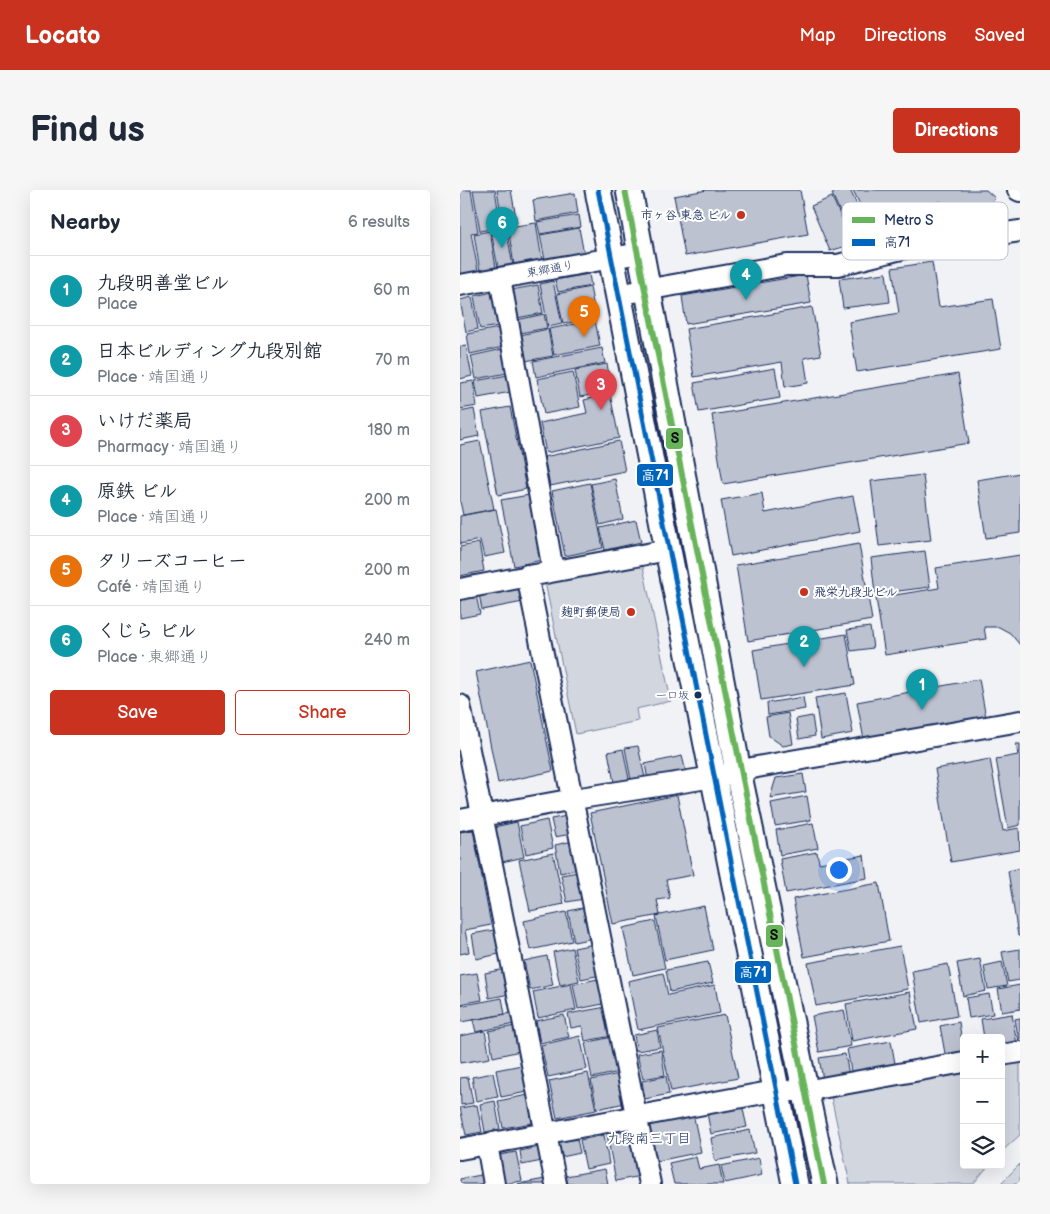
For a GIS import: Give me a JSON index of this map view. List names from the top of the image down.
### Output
{
  "streets": {
    "street": ["東郷通り"]
  },
  "districts": ["九段南三丁目"],
  "places": [
    "市ヶ谷 東急 ビル",
    "飛栄九段北ビル",
    "麹町郵便局",
    "一口坂"
  ],
  "lines": ["metro line S", "transit line 高71"],
  "legend": ["Metro S", "高71"],
  "page": {
    "header": "Locato",
    "nav": ["Map", "Directions", "Saved"],
    "buttons": [
      "Directions",
      ["Save", "Share"]
    ],
    "title": "Find us",
    "heading": ["Nearby", "6 results"],
    "pins": [
      "6",
      "4",
      "5",
      "3",
      "2",
      "1"
    ],
    "list": [
      {
        "mark": "1",
        "name": "九段明善堂ビル",
        "note": "Place",
        "value": "60 m"
      },
      {
        "mark": "2",
        "name": "日本ビルディング九段別館",
        "note": "Place · 靖国通り",
        "value": "70 m"
      },
      {
        "mark": "3",
        "name": "いけだ薬局",
        "note": "Pharmacy · 靖国通り",
        "value": "180 m"
      },
      {
        "mark": "4",
        "name": "原鉄 ビル",
        "note": "Place · 靖国通り",
        "value": "200 m"
      },
      {
        "mark": "5",
        "name": "タリーズコーヒー",
        "note": "Café · 靖国通り",
        "value": "200 m"
      },
      {
        "mark": "6",
        "name": "くじら ビル",
        "note": "Place · 東郷通り",
        "value": "240 m"
      }
    ],
    "map_buttons": ["+", "−"]
  }
}
